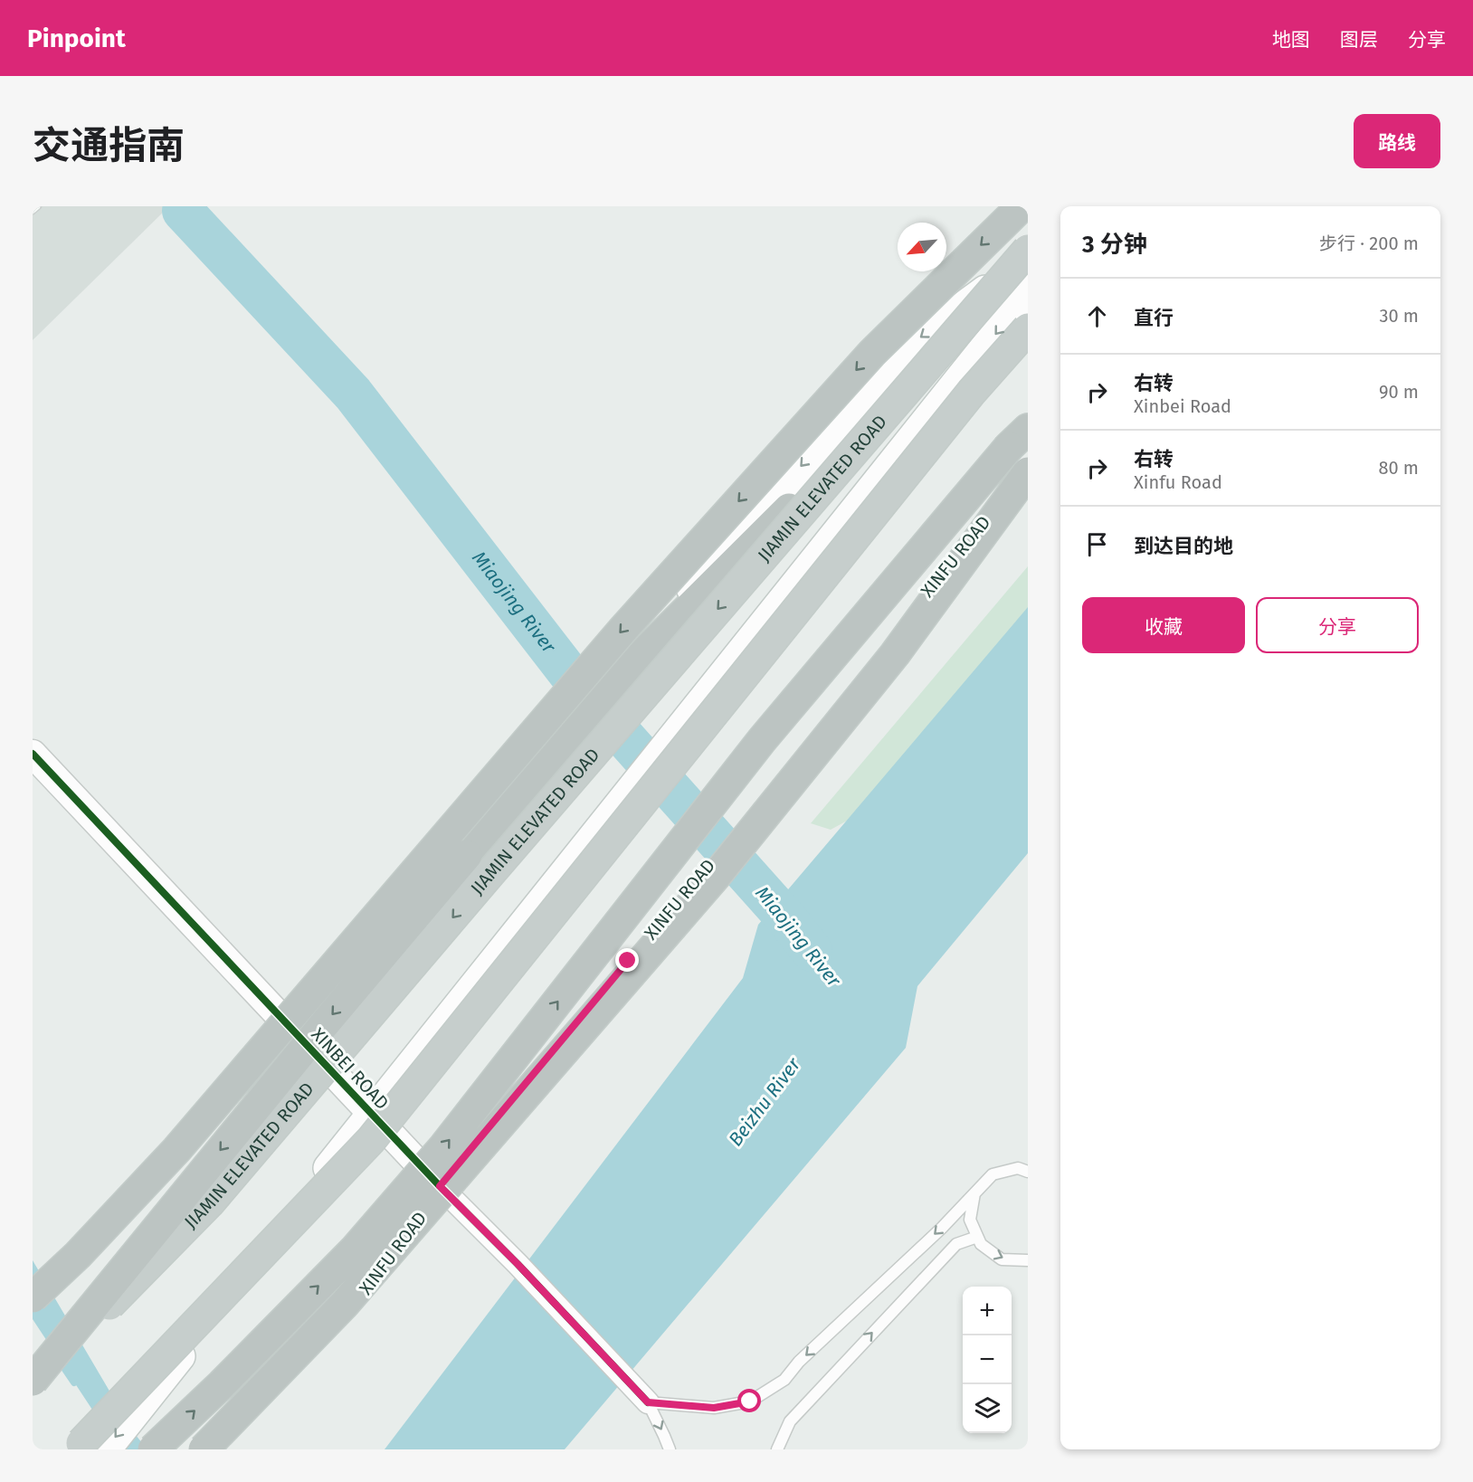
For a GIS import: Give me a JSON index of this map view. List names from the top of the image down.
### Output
{
  "streets": {
    "highway": ["JIAMIN ELEVATED ROAD"],
    "main road": ["XINFU ROAD"],
    "street": ["XINBEI ROAD"]
  },
  "crossings": [
    ["XINFU ROAD", "XINBEI ROAD"]
  ],
  "water": ["Miaojing River", "Beizhu River"],
  "north": "bottom left",
  "page": {
    "header": "Pinpoint",
    "nav": ["地图", "图层", "分享"],
    "title": "交通指南",
    "buttons": [
      "路线",
      ["收藏", "分享"]
    ],
    "heading": ["3 分钟", "步行 · 200 m"],
    "list": [
      ["直行", "30 m"],
      ["右转", "Xinbei Road", "90 m"],
      ["右转", "Xinfu Road", "80 m"],
      "到达目的地"
    ],
    "map_buttons": ["+", "−"]
  }
}
